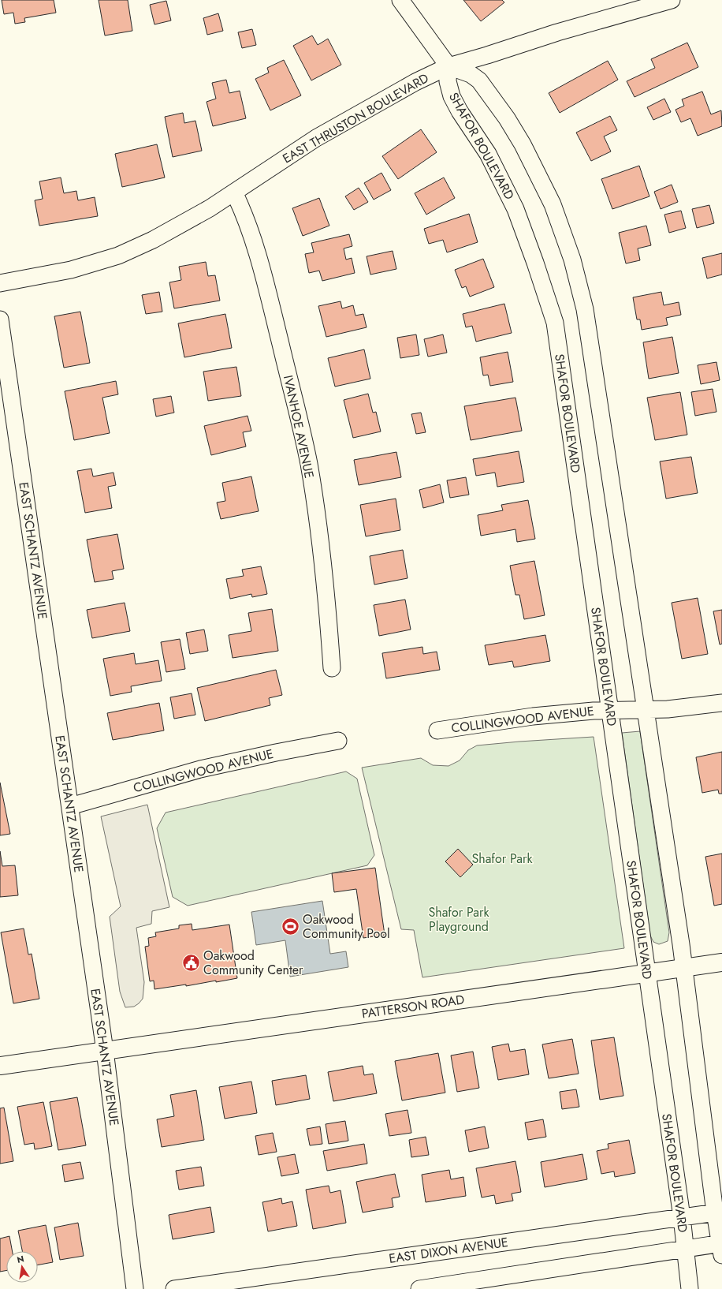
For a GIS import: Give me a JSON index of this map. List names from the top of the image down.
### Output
{
  "streets": {
    "main road": ["PATTERSON ROAD"],
    "street": [
      "EAST THRUSTON BOULEVARD",
      "SHAFOR BOULEVARD",
      "IVANHOE AVENUE",
      "EAST SCHANTZ AVENUE",
      "COLLINGWOOD AVENUE",
      "EAST DIXON AVENUE"
    ]
  },
  "crossings": [
    ["EAST THRUSTON BOULEVARD", "SHAFOR BOULEVARD"],
    ["EAST THRUSTON BOULEVARD", "IVANHOE AVENUE"],
    ["SHAFOR BOULEVARD", "COLLINGWOOD AVENUE"],
    ["SHAFOR BOULEVARD", "PATTERSON ROAD"],
    ["SHAFOR BOULEVARD", "EAST DIXON AVENUE"],
    ["EAST SCHANTZ AVENUE", "COLLINGWOOD AVENUE"],
    ["EAST SCHANTZ AVENUE", "PATTERSON ROAD"]
  ],
  "parks": ["Shafor Park", "Shafor Park Playground"],
  "places": {
    "sports": ["Oakwood Community Pool"],
    "public building": ["Oakwood Community Center"]
  },
  "north": "top"
}
